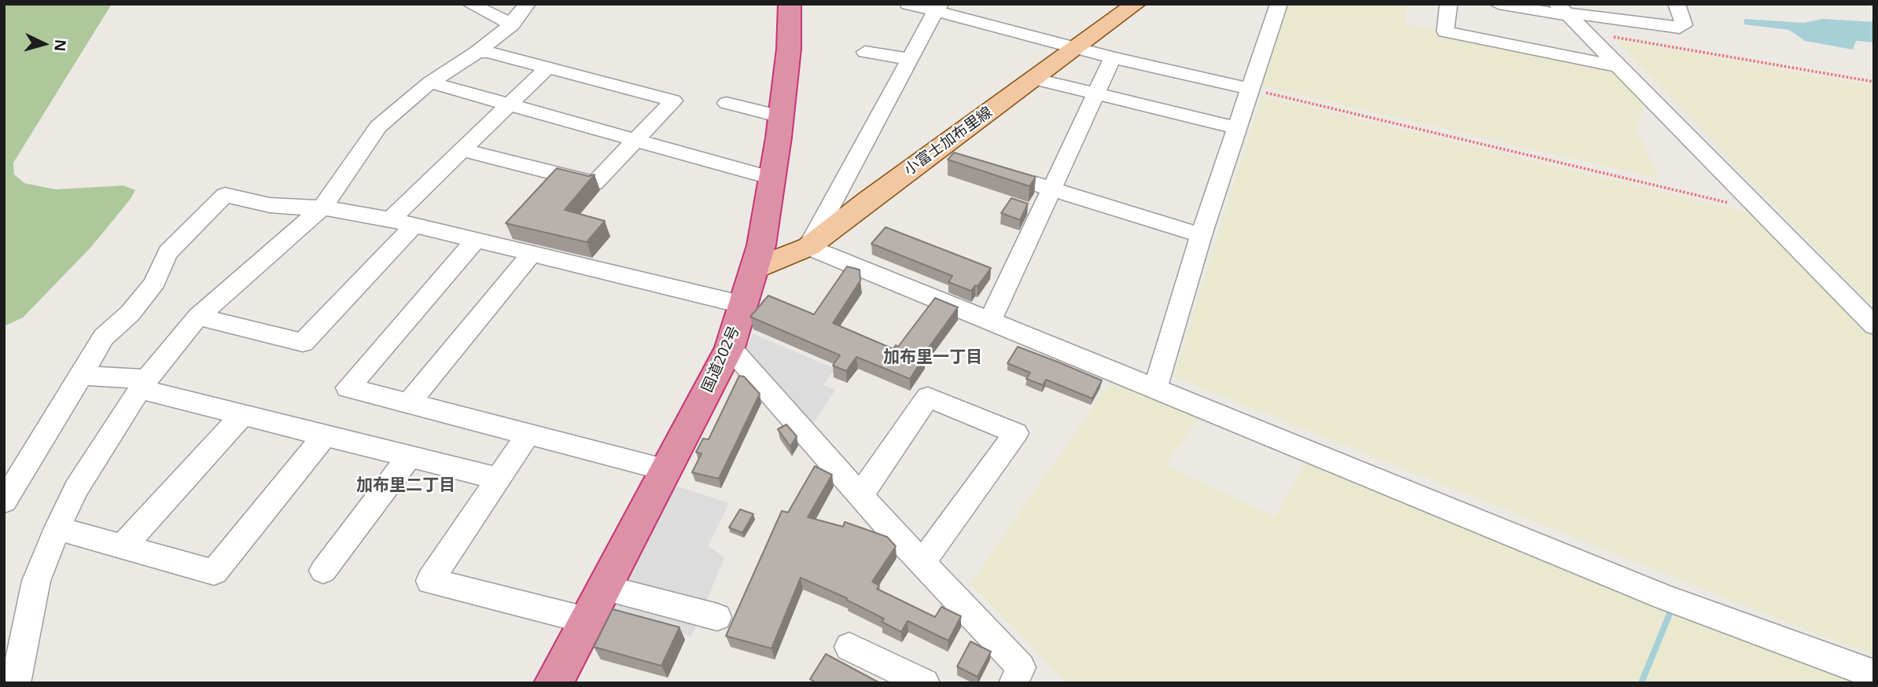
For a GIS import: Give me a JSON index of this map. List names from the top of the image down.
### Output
{
  "streets": {
    "highway": ["国道202号"],
    "main road": ["小富士加布里線"]
  },
  "crossings": [
    ["小富士加布里線", "国道202号"]
  ],
  "districts": ["加布里一丁目", "加布里二丁目"],
  "north": "right"
}
